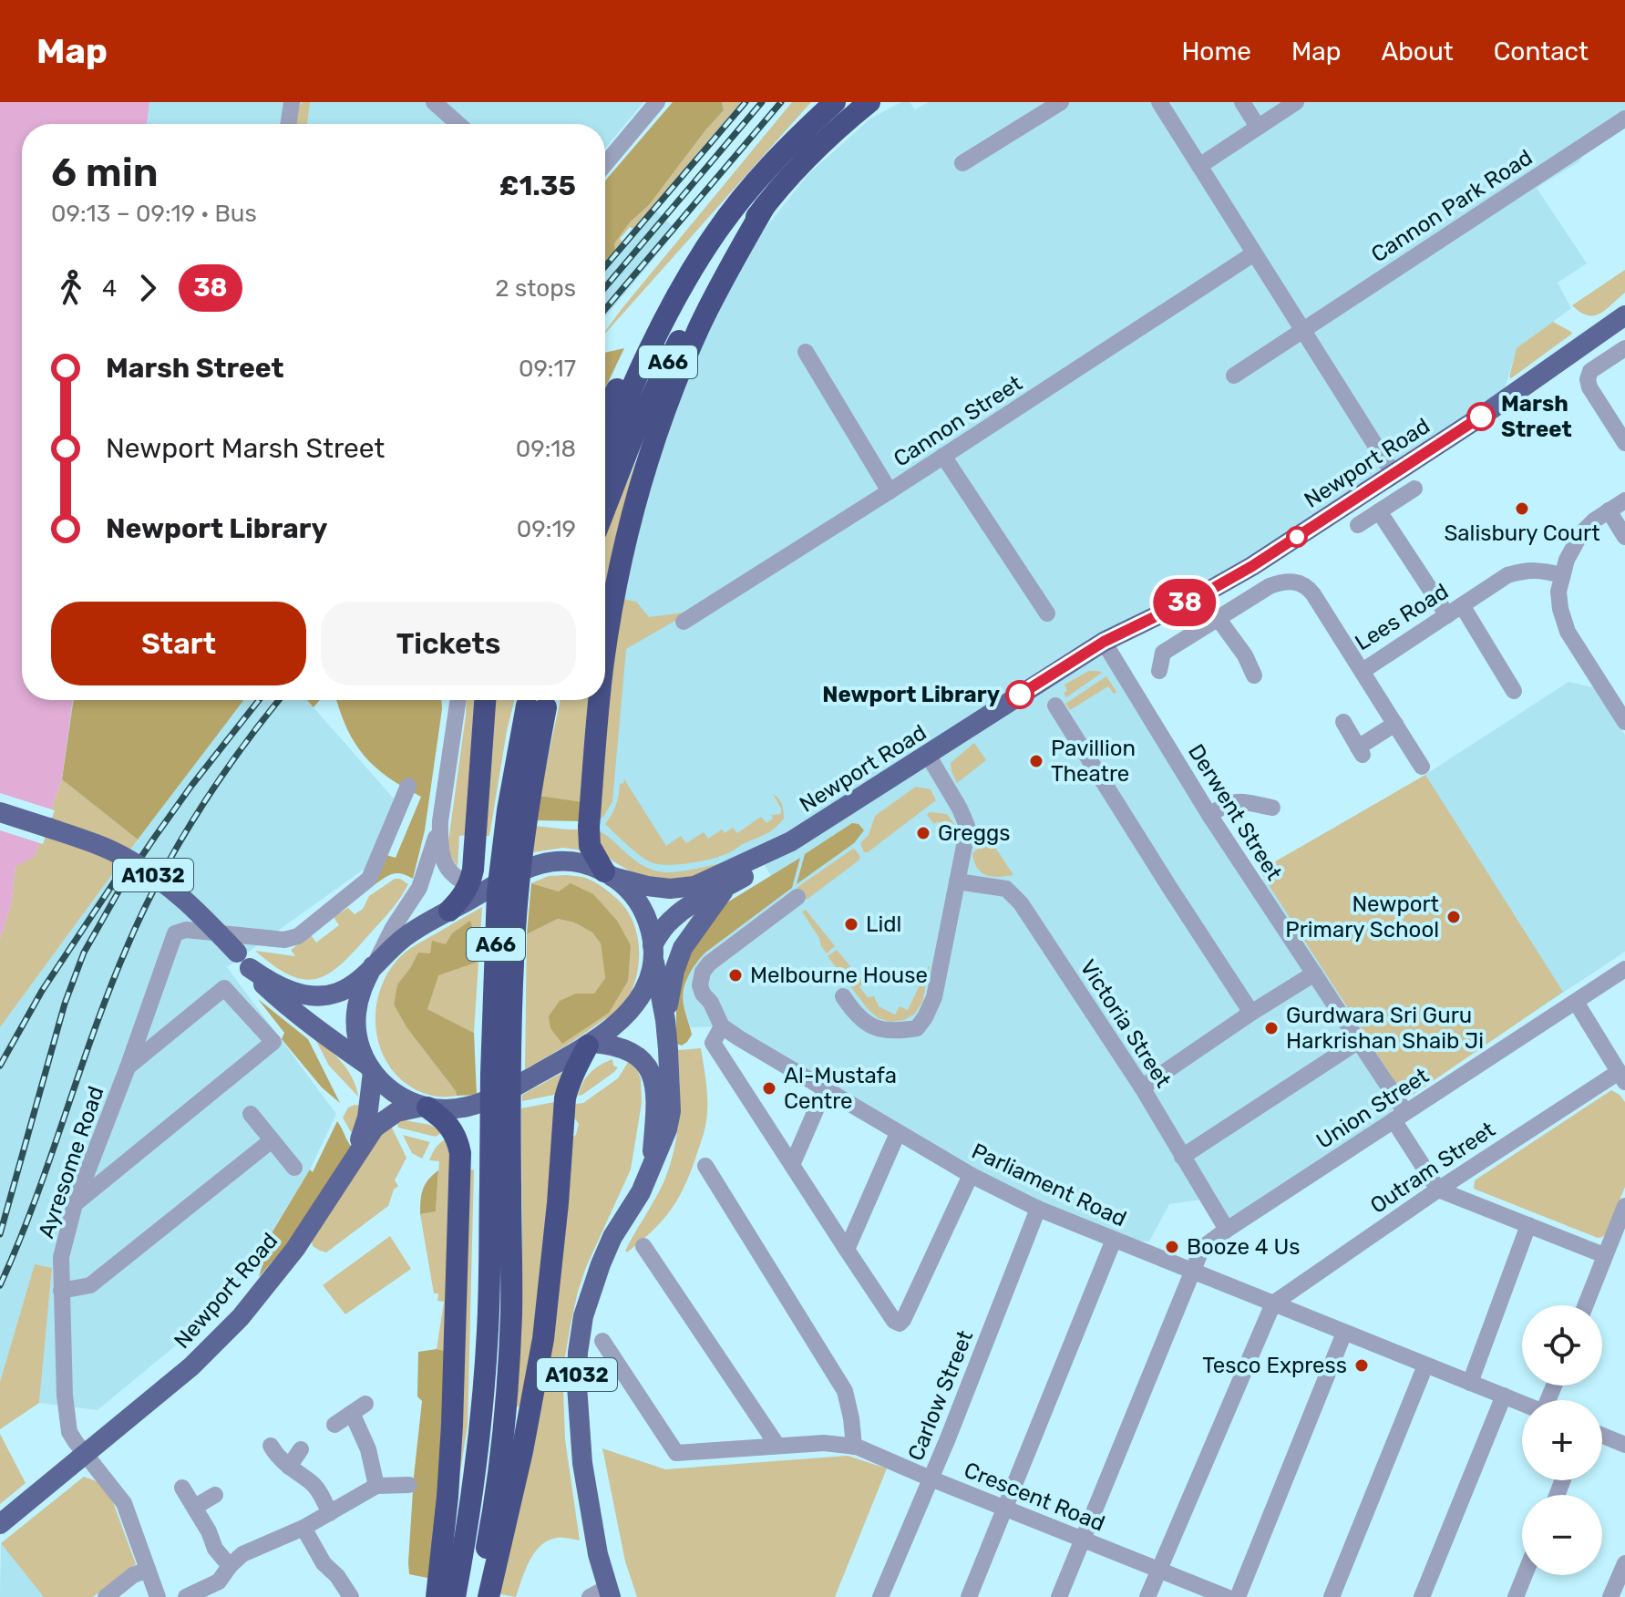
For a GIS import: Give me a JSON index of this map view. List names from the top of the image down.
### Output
{
  "streets": {
    "highway": ["A66"],
    "main road": ["Newport Road", "A1032"],
    "street": [
      "Cannon Park Road",
      "Cannon Street",
      "Lees Road",
      "Derwent Street",
      "Victoria Street",
      "Union Street",
      "Ayresome Road",
      "Outram Street",
      "Parliament Road",
      "Carlow Street",
      "Crescent Road"
    ]
  },
  "crossings": [
    ["A66", "Newport Road"],
    ["Newport Road", "Derwent Street"],
    ["Newport Road", "A1032"],
    ["Newport Road", "Ayresome Road"],
    ["Derwent Street", "Union Street"],
    ["Derwent Street", "Outram Street"],
    ["Victoria Street", "Union Street"],
    ["Union Street", "Parliament Road"],
    ["Union Street", "Crescent Road"],
    ["Outram Street", "Parliament Road"],
    ["Parliament Road", "Carlow Street"],
    ["Carlow Street", "Crescent Road"]
  ],
  "places": [
    "Marsh Street",
    "Salisbury Court",
    "Newport Library",
    "Pavillion Theatre",
    "Greggs",
    "Newport Primary School",
    "Lidl",
    "Melbourne House",
    "Gurdwara Sri Guru Harkrishan Shaib Ji",
    "Al-Mustafa Centre",
    "Booze 4 Us",
    "Tesco Express"
  ],
  "lines": ["bus line 38"],
  "page": {
    "header": "Map",
    "nav": [
      "Home",
      "Map",
      "About",
      "Contact"
    ],
    "on_map": "38",
    "heading": ["6 min", "09:13 – 09:19 · Bus", "£1.35"],
    "legs": ["4", "38", "2 stops"],
    "list": [
      {
        "name": "Marsh Street",
        "value": "09:17"
      },
      {
        "name": "Newport Marsh Street",
        "value": "09:18"
      },
      {
        "name": "Newport Library",
        "value": "09:19"
      }
    ],
    "buttons": ["Start", "Tickets"],
    "map_buttons": ["+", "−"]
  }
}
